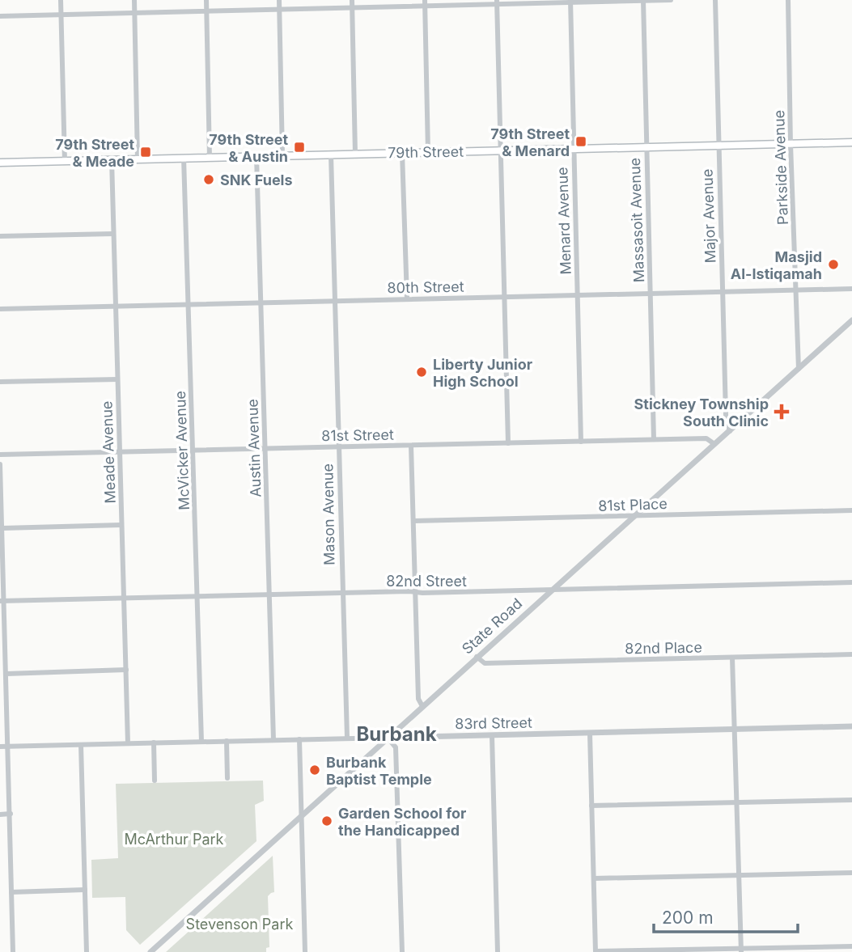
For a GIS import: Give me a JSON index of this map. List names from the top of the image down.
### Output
{
  "streets": {
    "main road": ["79th Street"],
    "street": [
      "Parkside Avenue",
      "Major Avenue",
      "Massasoit Avenue",
      "Menard Avenue",
      "80th Street",
      "81st Street",
      "Austin Avenue",
      "McVicker Avenue",
      "Meade Avenue",
      "81st Place",
      "Mason Avenue",
      "82nd Street",
      "State Road",
      "82nd Place",
      "83rd Street"
    ]
  },
  "crossings": [
    ["79th Street", "Parkside Avenue"],
    ["79th Street", "Major Avenue"],
    ["79th Street", "Massasoit Avenue"],
    ["79th Street", "Menard Avenue"],
    ["79th Street", "Austin Avenue"],
    ["79th Street", "McVicker Avenue"],
    ["79th Street", "Meade Avenue"],
    ["79th Street", "Mason Avenue"],
    ["Parkside Avenue", "80th Street"],
    ["Parkside Avenue", "State Road"],
    ["Major Avenue", "80th Street"],
    ["Major Avenue", "State Road"],
    ["Massasoit Avenue", "80th Street"],
    ["Massasoit Avenue", "81st Street"],
    ["Menard Avenue", "80th Street"],
    ["Menard Avenue", "81st Street"],
    ["80th Street", "Austin Avenue"],
    ["80th Street", "McVicker Avenue"],
    ["80th Street", "Meade Avenue"],
    ["80th Street", "Mason Avenue"],
    ["81st Street", "Austin Avenue"],
    ["81st Street", "McVicker Avenue"],
    ["81st Street", "Meade Avenue"],
    ["81st Street", "Mason Avenue"],
    ["81st Street", "State Road"],
    ["Austin Avenue", "82nd Street"],
    ["Austin Avenue", "83rd Street"],
    ["McVicker Avenue", "82nd Street"],
    ["McVicker Avenue", "83rd Street"],
    ["Meade Avenue", "82nd Street"],
    ["Meade Avenue", "83rd Street"],
    ["81st Place", "State Road"],
    ["Mason Avenue", "82nd Street"],
    ["Mason Avenue", "83rd Street"],
    ["82nd Street", "State Road"],
    ["State Road", "82nd Place"],
    ["State Road", "83rd Street"]
  ],
  "districts": ["Burbank"],
  "parks": ["McArthur Park", "Stevenson Park"],
  "places": {
    "transit": ["79th Street & Menard", "79th Street & Austin", "79th Street & Meade"],
    "other": [
      "SNK Fuels",
      "Masjid Al-Istiqamah",
      "Liberty Junior High School",
      "Burbank Baptist Temple",
      "Garden School for the Handicapped"
    ],
    "health": ["Stickney Township South Clinic"]
  },
  "scale_bar": "200 m"
}
